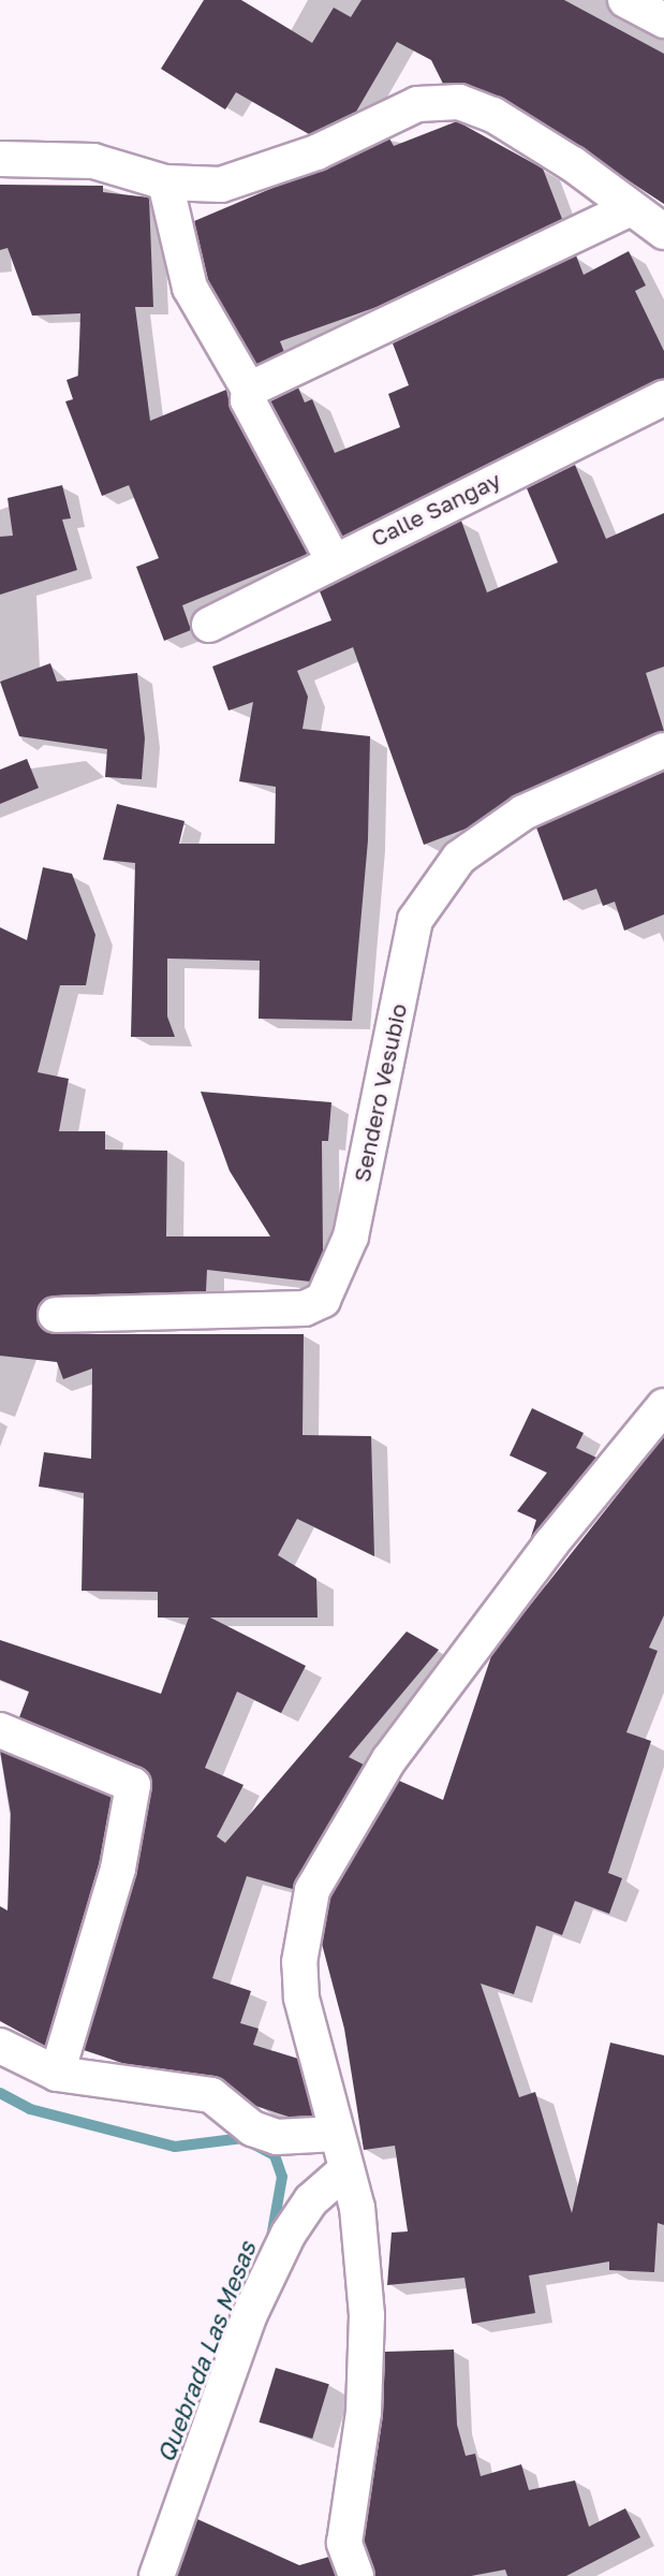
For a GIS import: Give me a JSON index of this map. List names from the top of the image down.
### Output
{
  "streets": {
    "street": ["Calle Sangay", "Sendero Vesubio"]
  },
  "water": ["Quebrada Las Mesas"]
}
